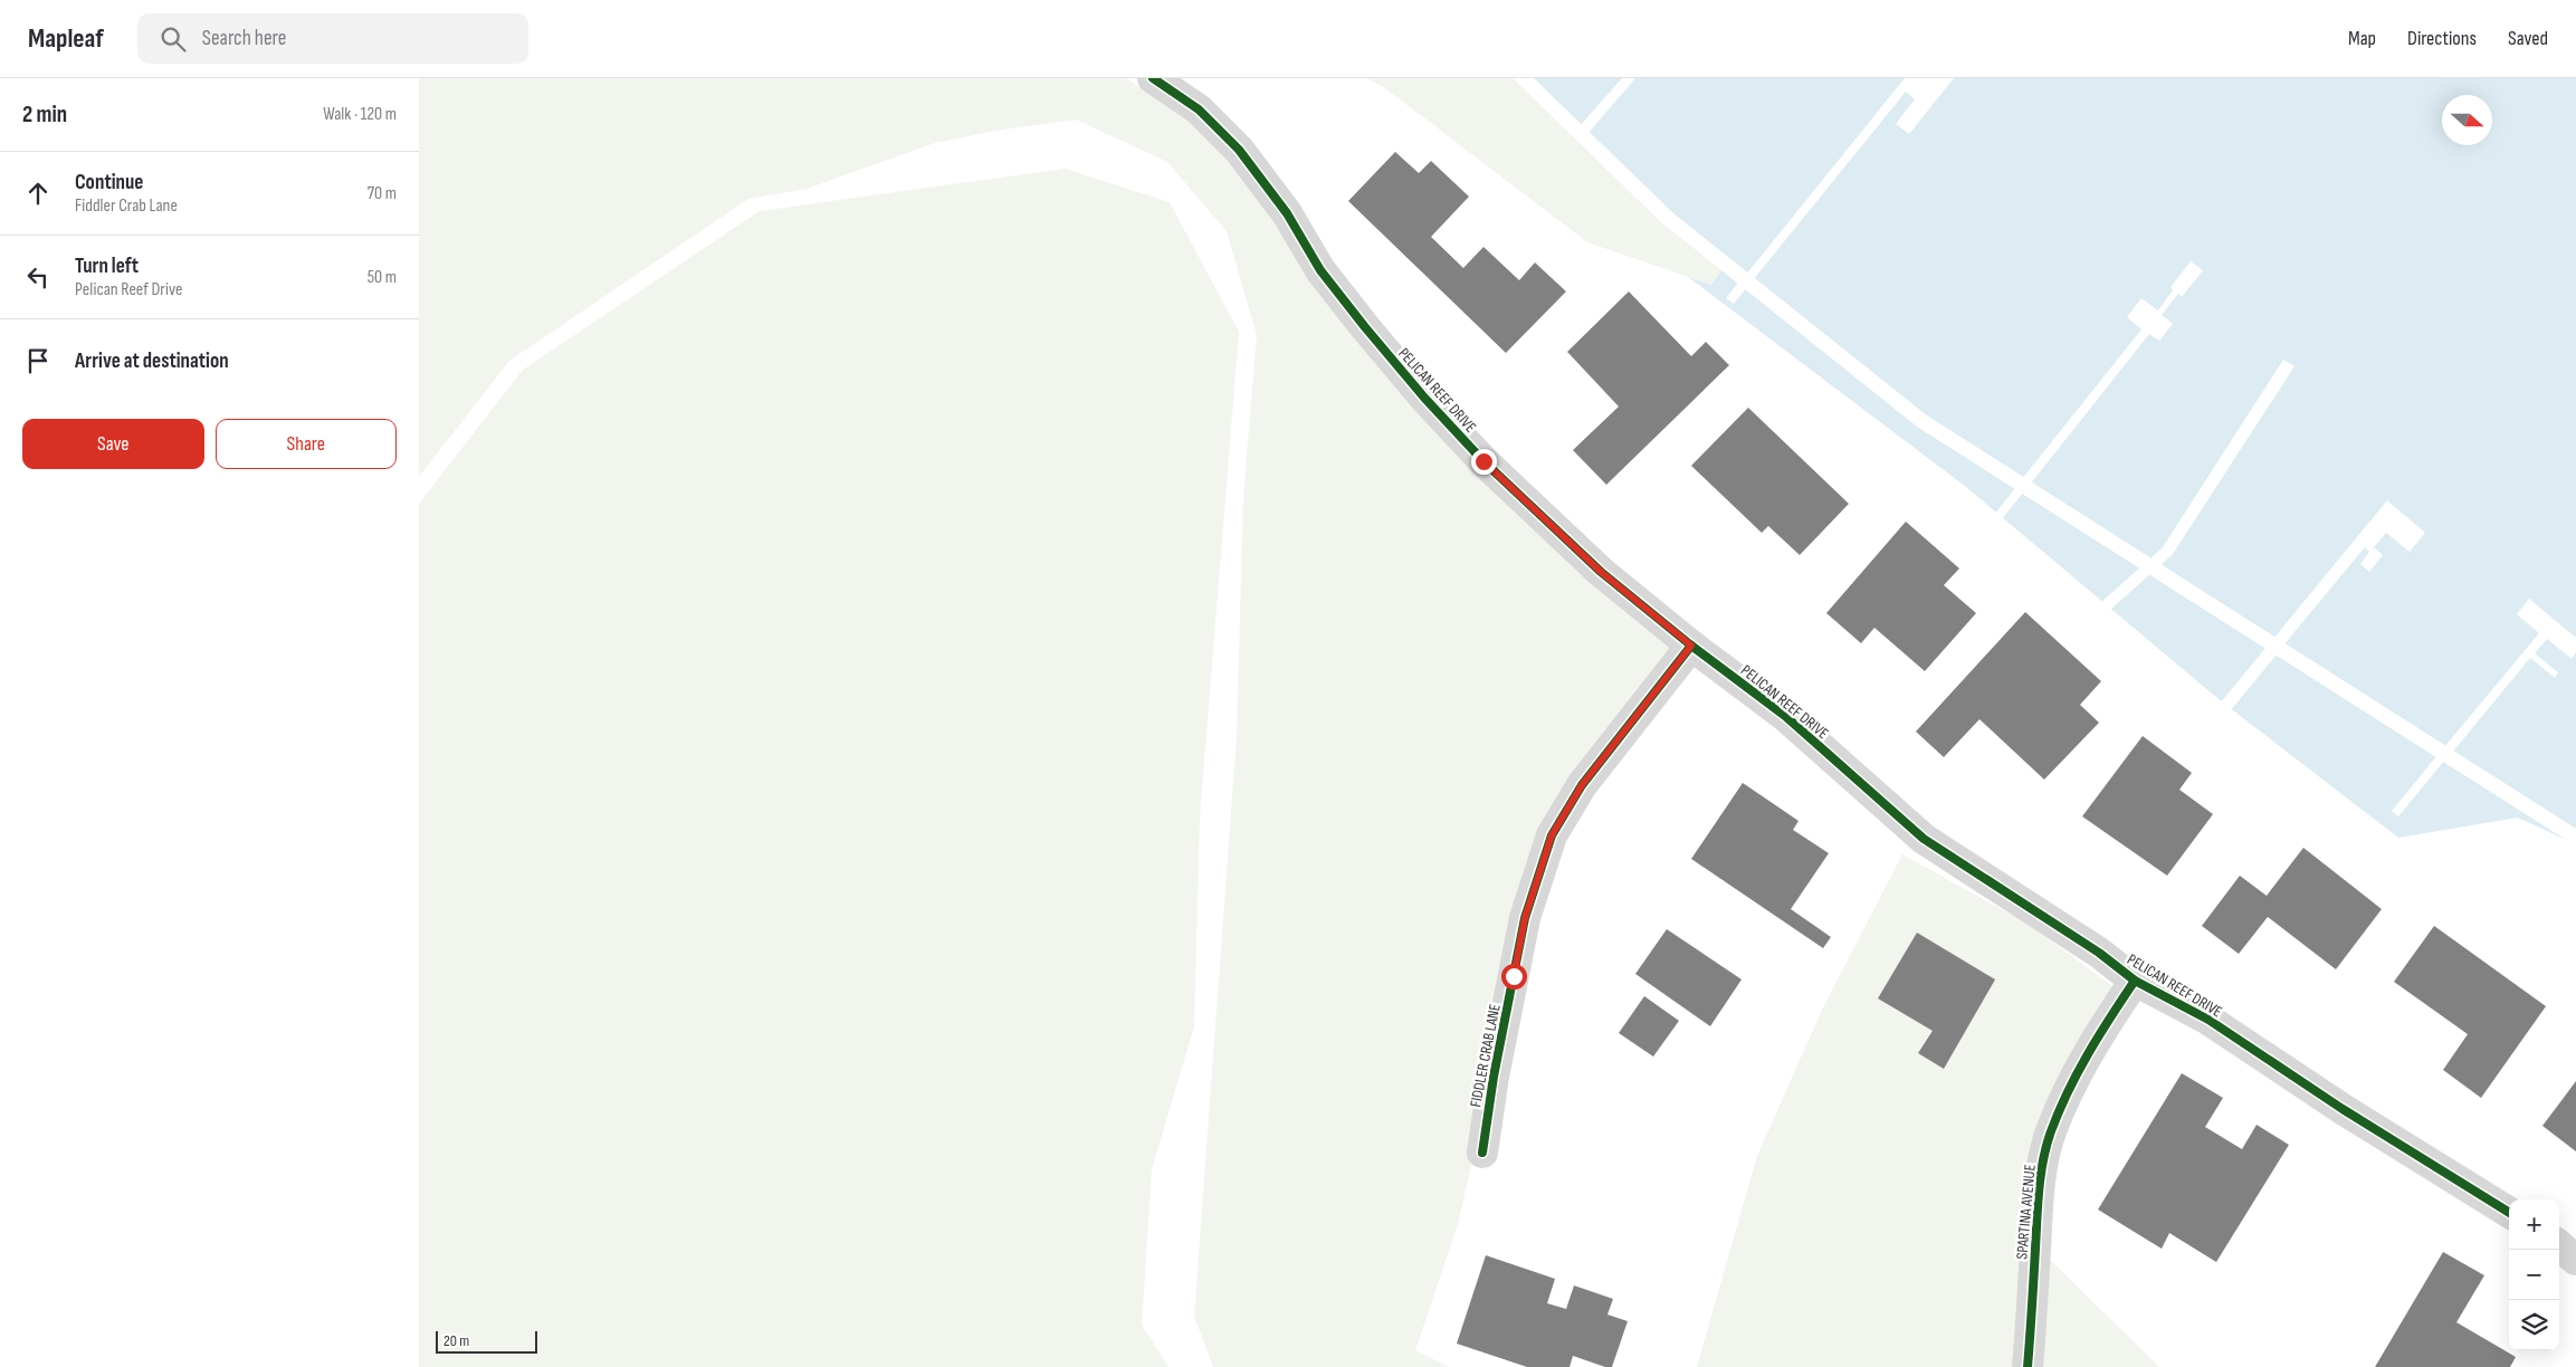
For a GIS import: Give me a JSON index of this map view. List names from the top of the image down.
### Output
{
  "streets": {
    "street": ["PELICAN REEF DRIVE", "FIDDLER CRAB LANE", "SPARTINA AVENUE"]
  },
  "crossings": [
    ["PELICAN REEF DRIVE", "FIDDLER CRAB LANE"],
    ["PELICAN REEF DRIVE", "SPARTINA AVENUE"]
  ],
  "scale_bar": "20 m",
  "north": "right",
  "page": {
    "header": "Mapleaf",
    "search": "Search here",
    "nav": ["Map", "Directions", "Saved"],
    "heading": ["2 min", "Walk · 120 m"],
    "list": [
      ["Continue", "Fiddler Crab Lane", "70 m"],
      ["Turn left", "Pelican Reef Drive", "50 m"],
      "Arrive at destination"
    ],
    "buttons": ["Save", "Share"],
    "map_buttons": ["+", "−"],
    "scale": "20 m"
  }
}
